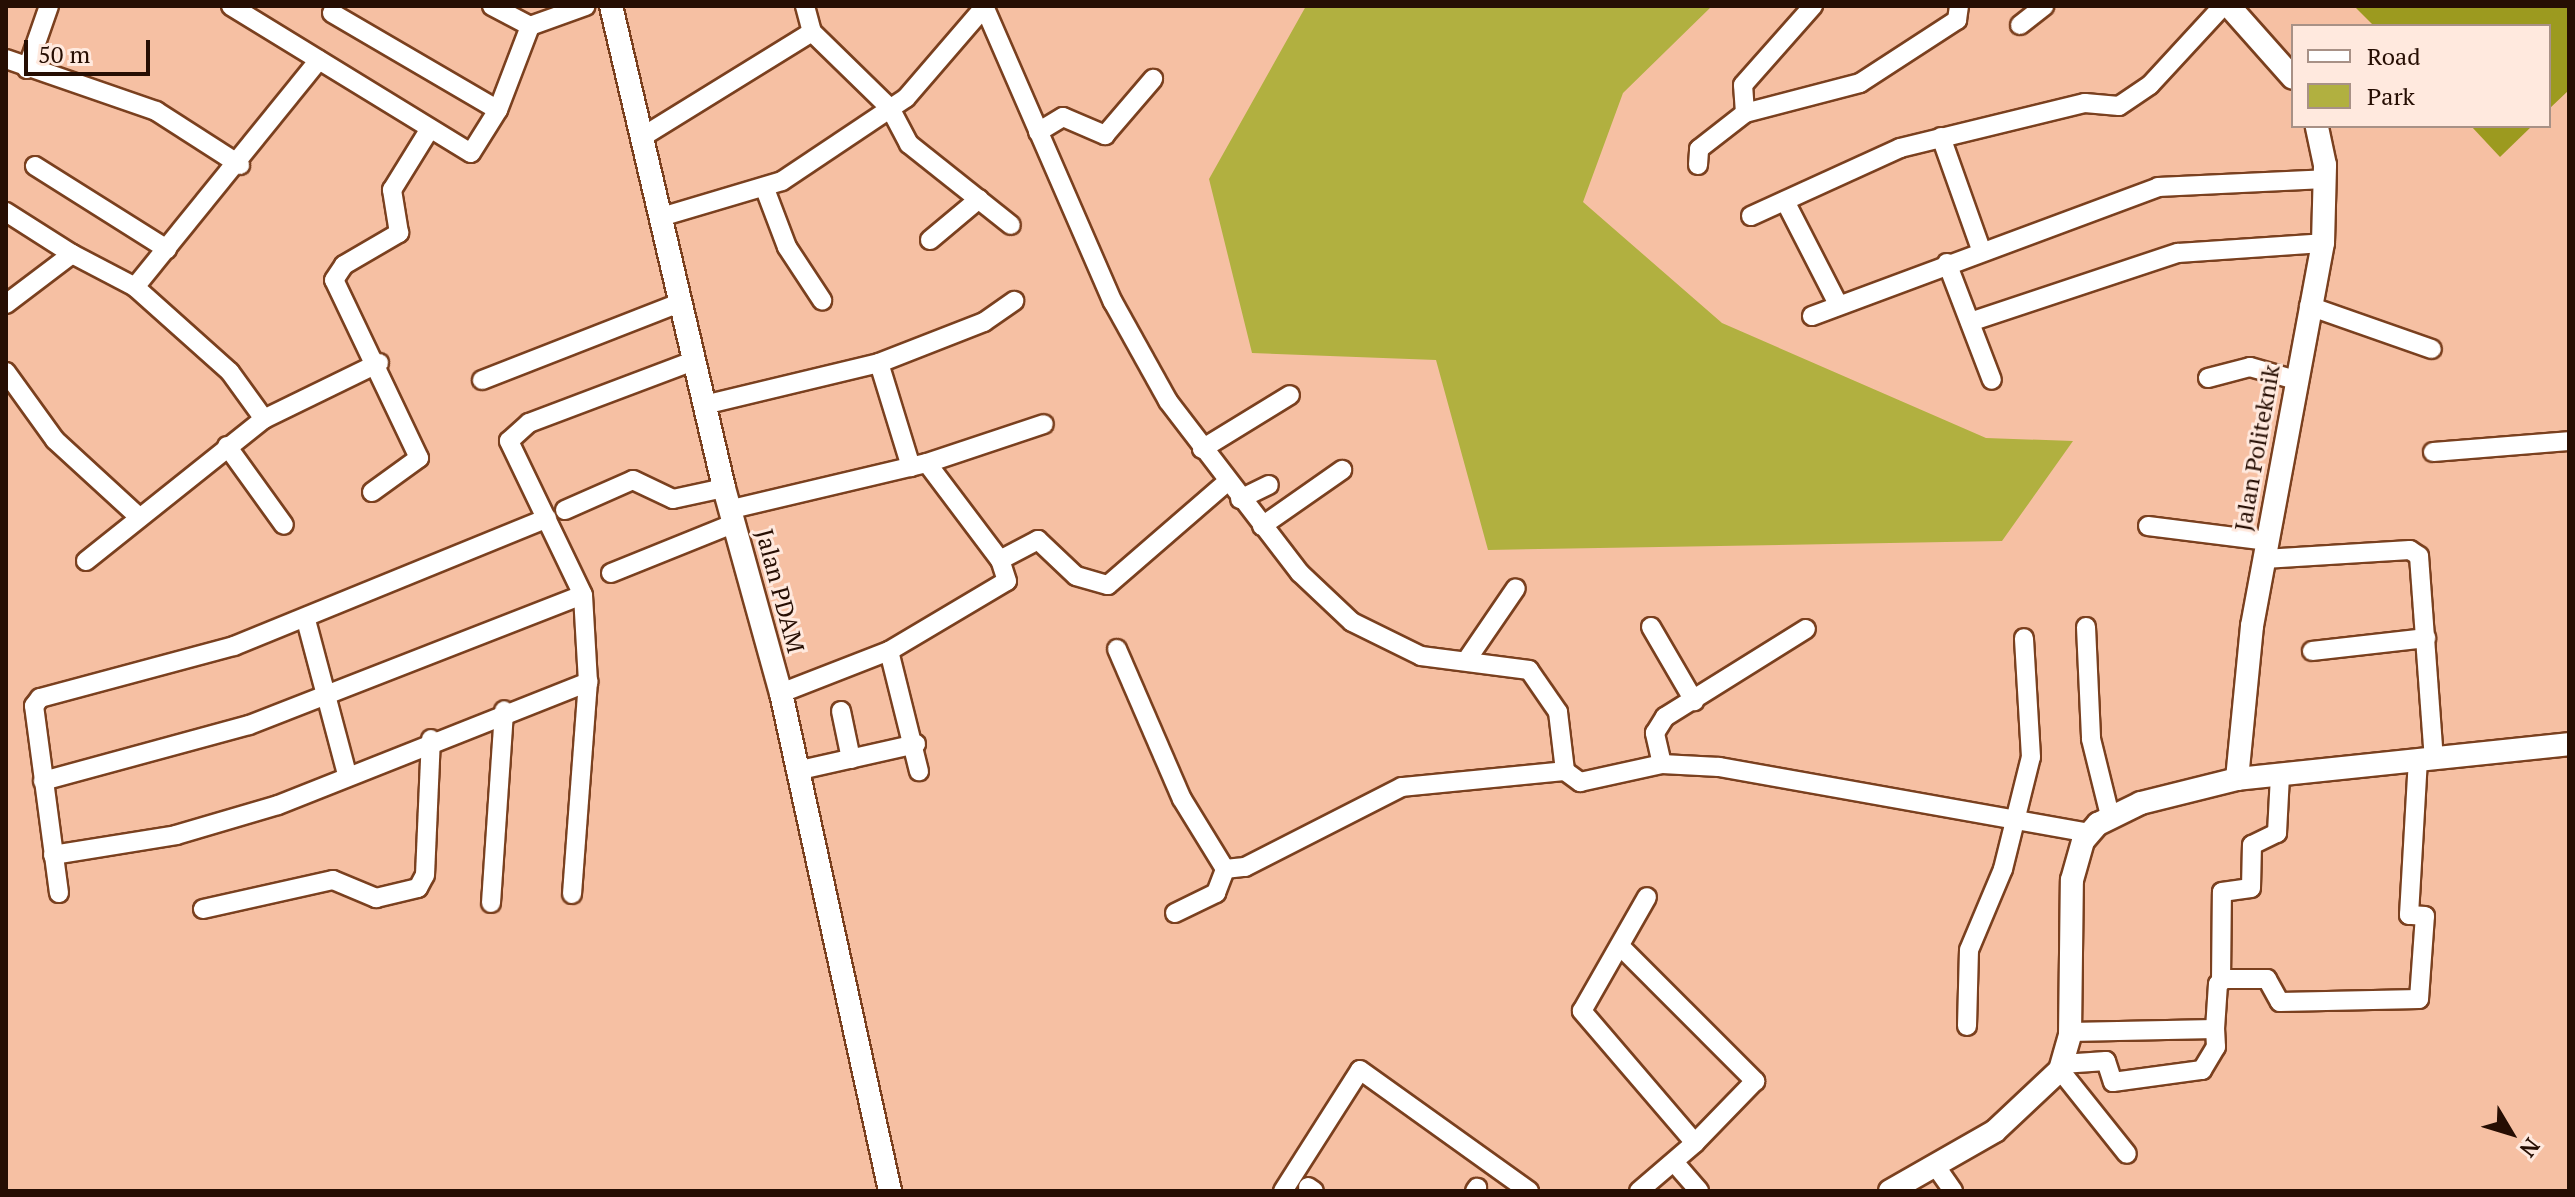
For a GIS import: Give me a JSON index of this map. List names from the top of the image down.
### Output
{
  "streets": {
    "street": ["Jalan Politeknik", "Jalan PDAM"]
  },
  "legend": ["Road", "Park"],
  "scale_bar": "50 m",
  "north": "bottom right"
}
